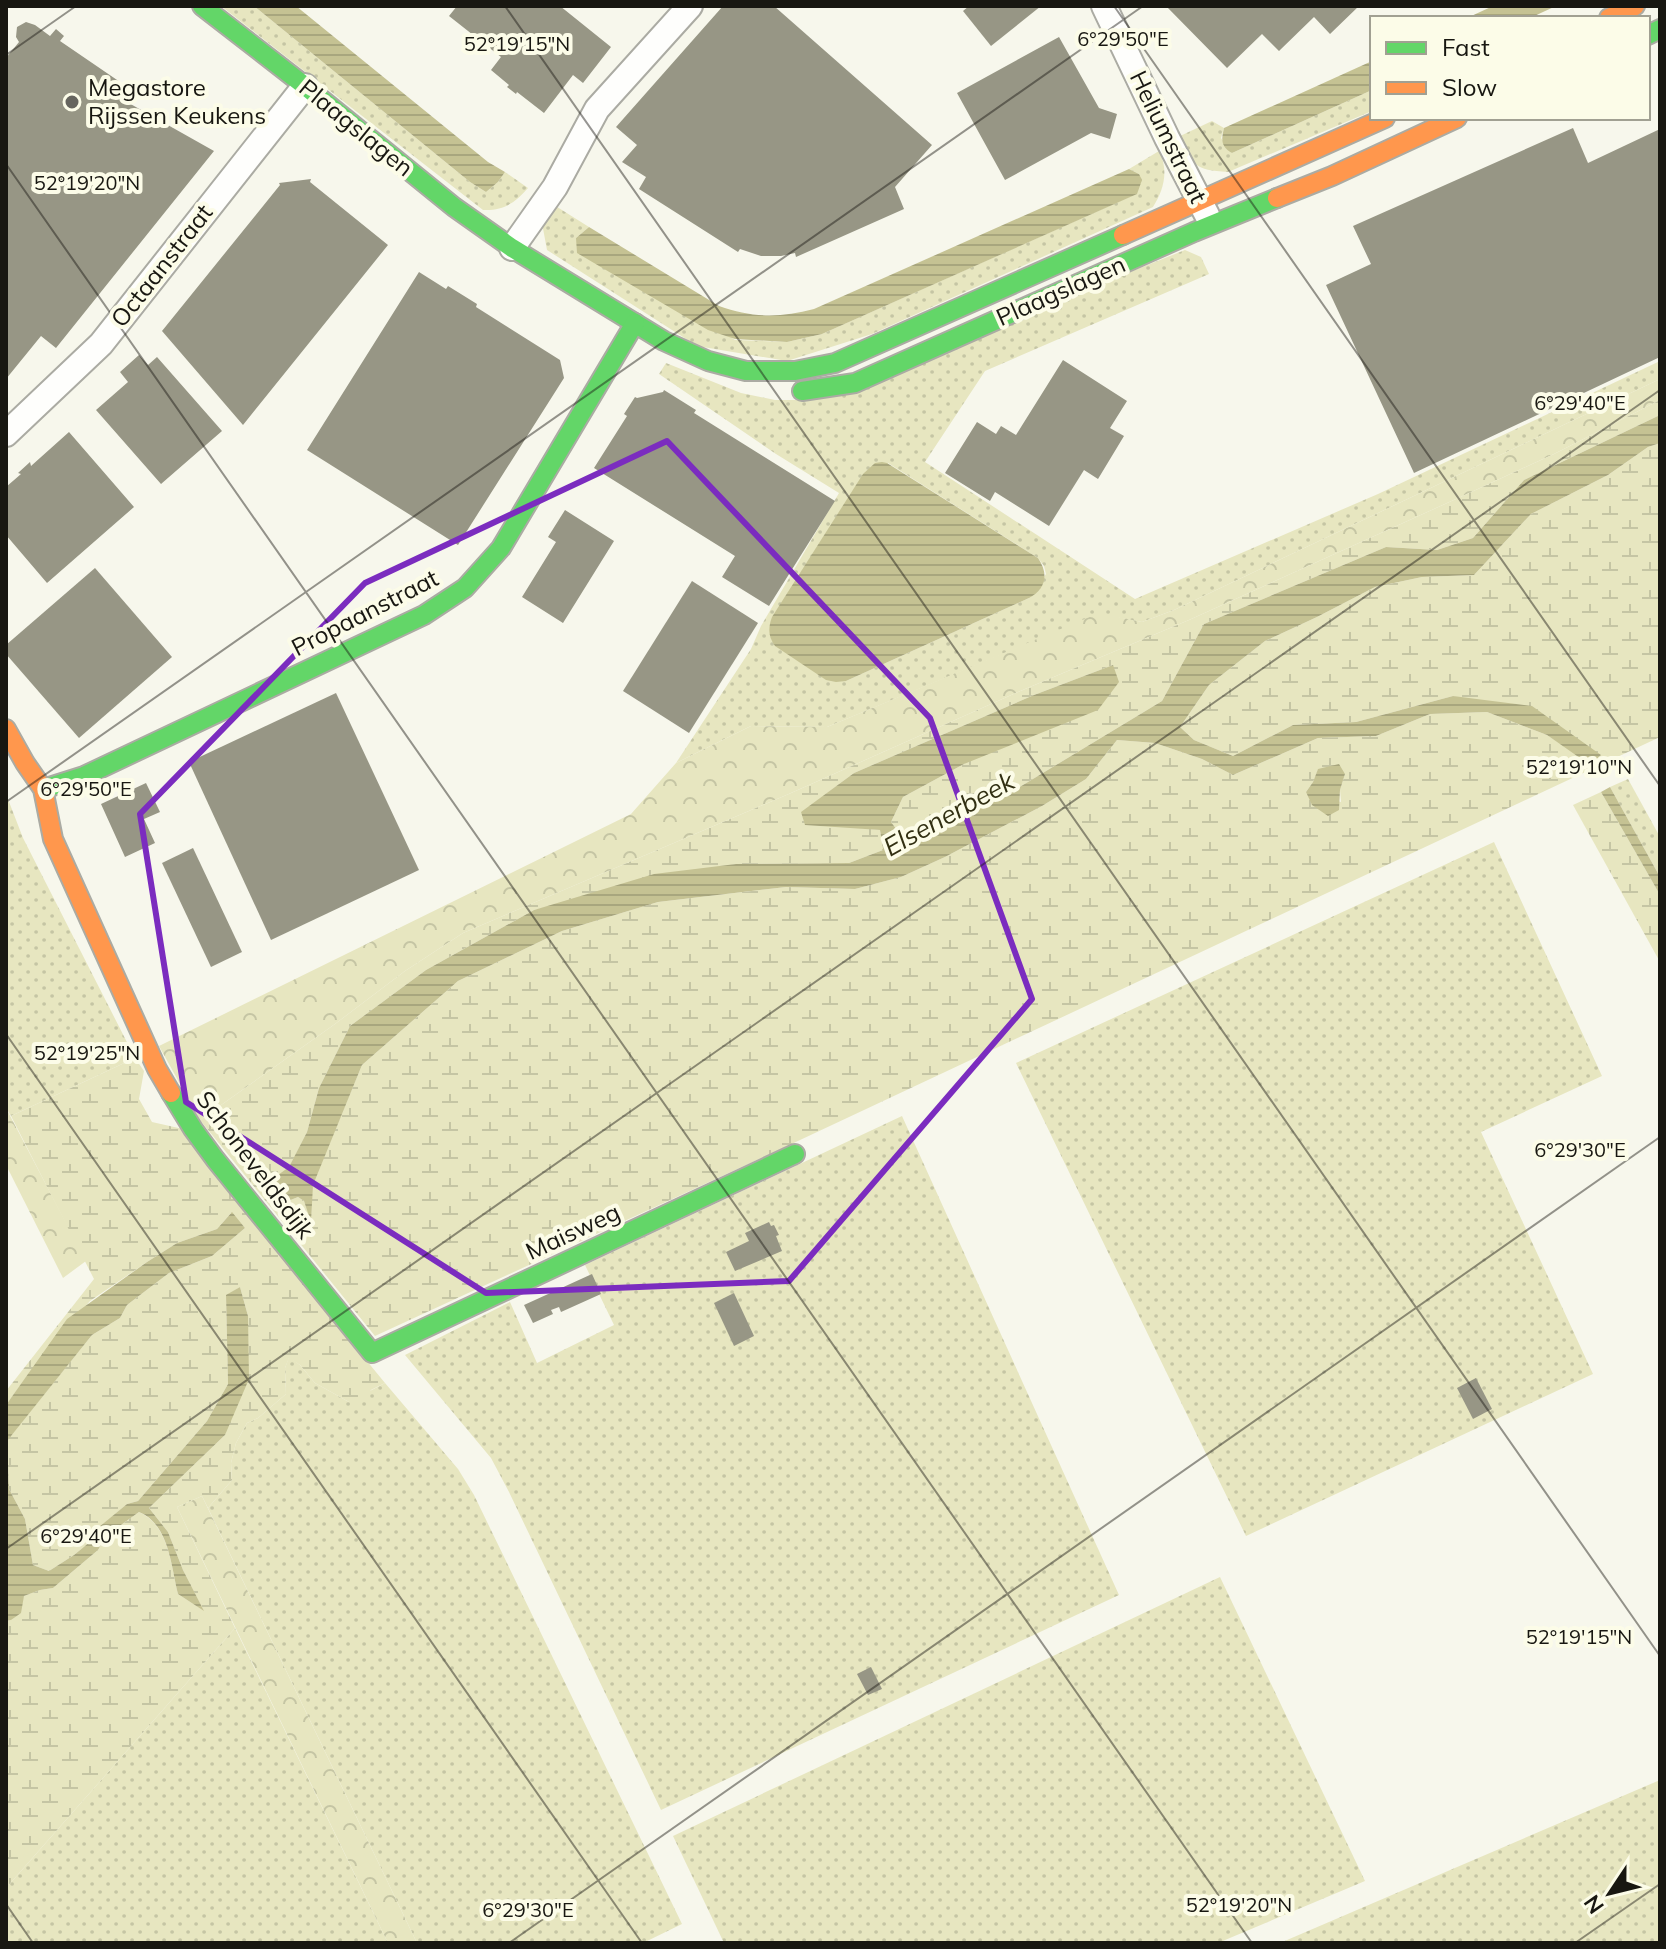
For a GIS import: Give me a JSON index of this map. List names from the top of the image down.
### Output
{
  "streets": {
    "street": [
      "Plaagslagen",
      "Heliumstraat",
      "Octaanstraat",
      "Propaanstraat",
      "Schoneveldsdijk",
      "Maisweg"
    ]
  },
  "crossings": [
    ["Plaagslagen", "Heliumstraat"],
    ["Plaagslagen", "Octaanstraat"],
    ["Plaagslagen", "Propaanstraat"],
    ["Propaanstraat", "Schoneveldsdijk"],
    ["Schoneveldsdijk", "Maisweg"]
  ],
  "water": ["Elsenerbeek"],
  "places": ["Megastore Rijssen Keukens"],
  "legend": ["Fast", "Slow"],
  "north": "bottom left",
  "coordinates": [
    "6°29'50\"E",
    "52°19'15\"N",
    "52°19'20\"N",
    "6°29'40\"E",
    "52°19'10\"N",
    "52°19'25\"N",
    "6°29'30\"E"
  ]
}
